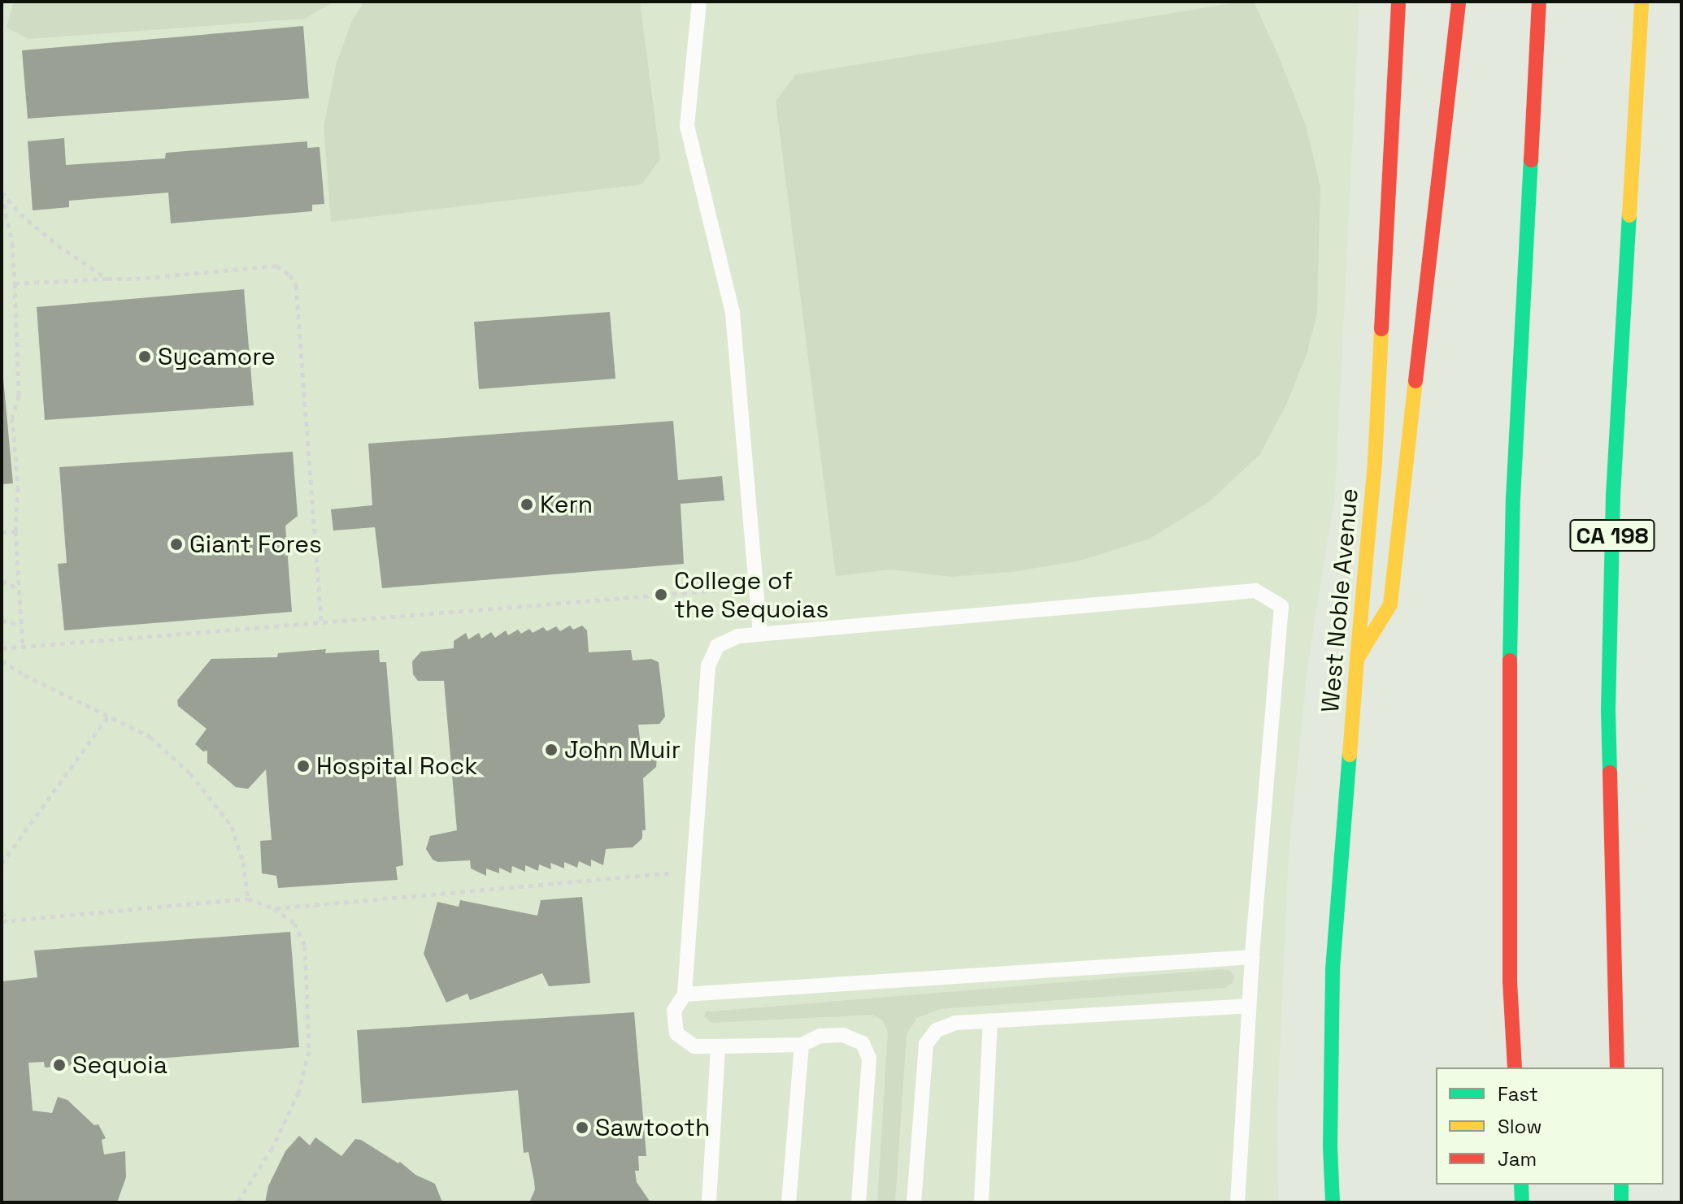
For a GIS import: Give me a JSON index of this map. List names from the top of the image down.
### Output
{
  "streets": {
    "main road": ["CA 198", "West Noble Avenue"]
  },
  "places": [
    "Sycamore",
    "Kern",
    "Giant Fores",
    "College of the Sequoias",
    "John Muir",
    "Hospital Rock",
    "Sequoia",
    "Sawtooth"
  ],
  "legend": ["Fast", "Slow", "Jam"]
}
